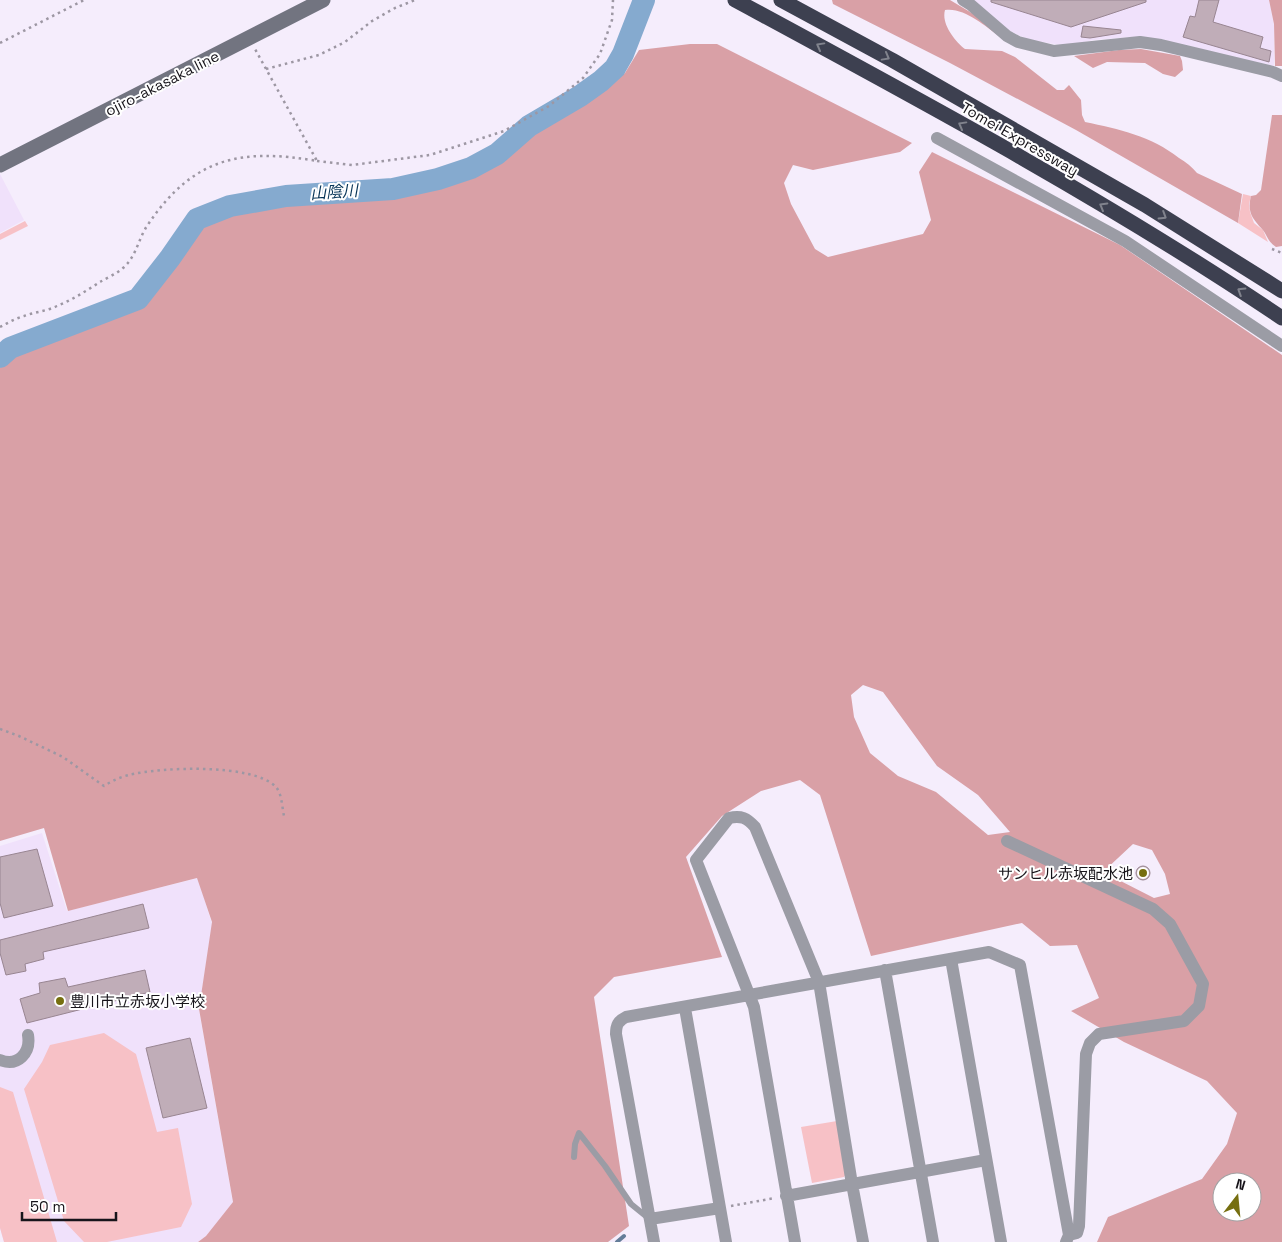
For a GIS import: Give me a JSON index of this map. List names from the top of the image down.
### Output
{
  "streets": {
    "highway": ["Tomei Expressway"],
    "main road": ["ojiro-akasaka line"]
  },
  "water": ["山陰川"],
  "places": ["サンヒル赤坂配水池", "豊川市立赤坂小学校"],
  "scale_bar": "50 m",
  "north": "top"
}
